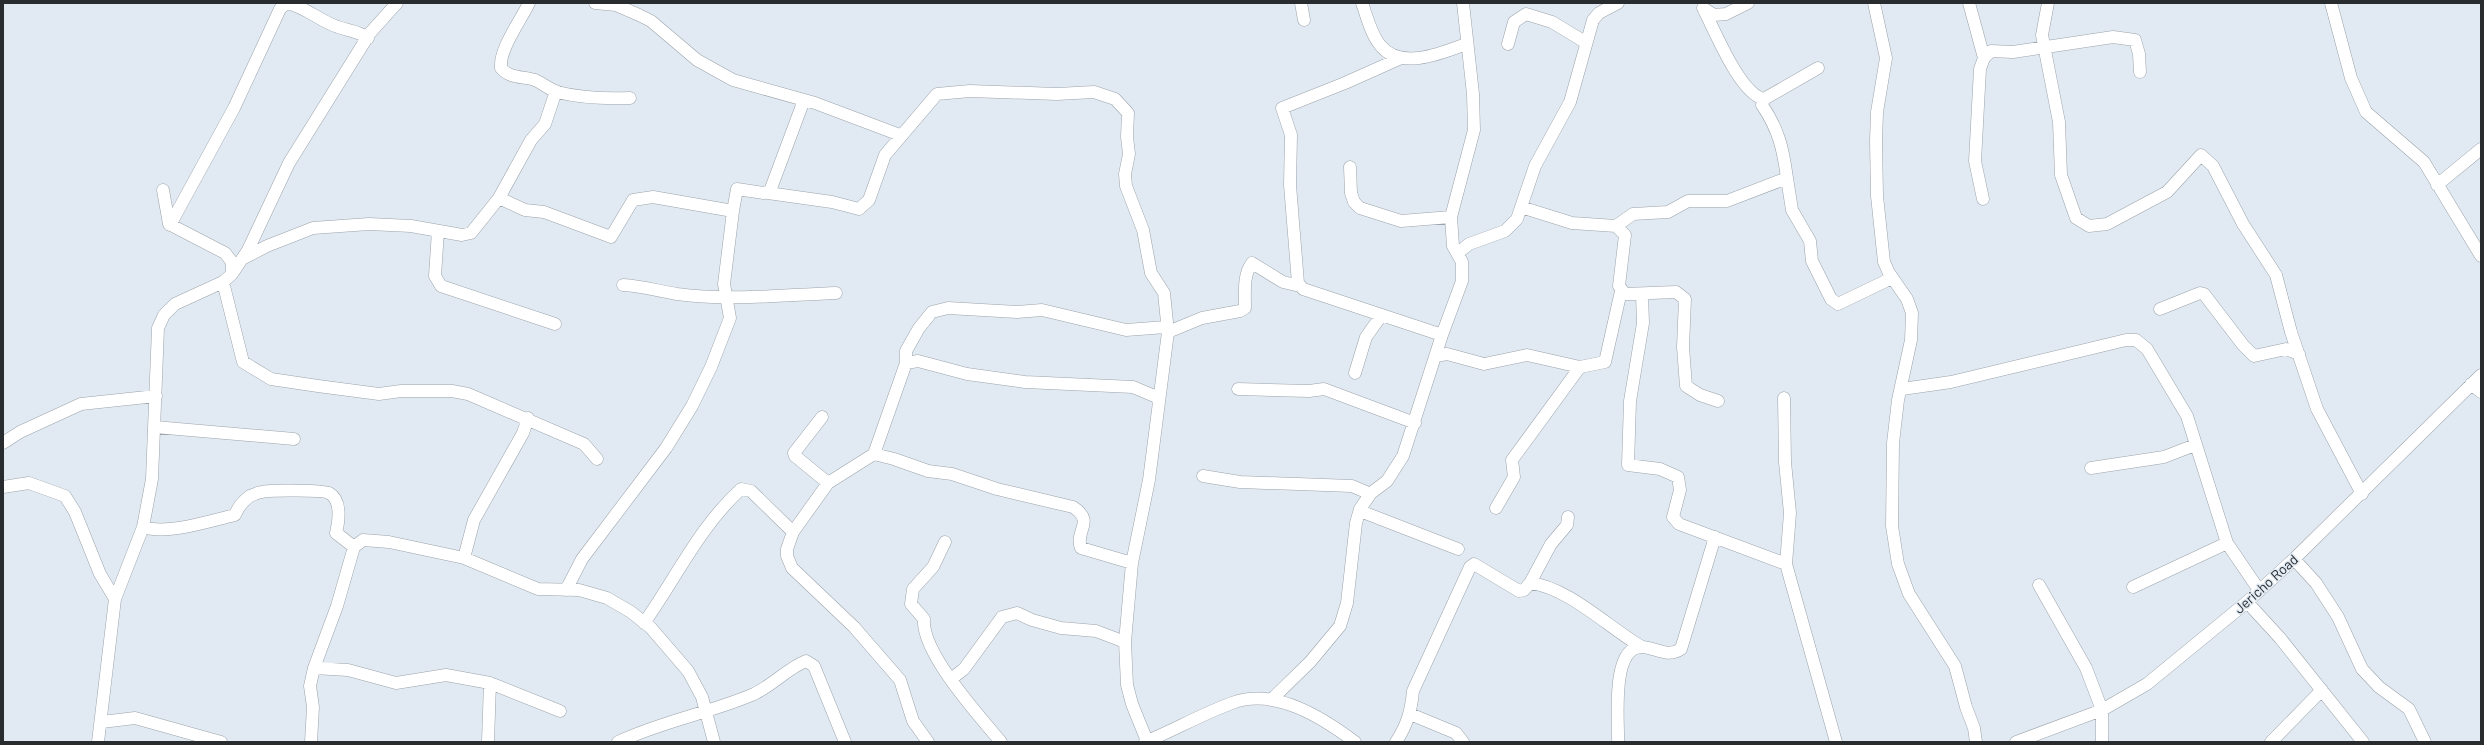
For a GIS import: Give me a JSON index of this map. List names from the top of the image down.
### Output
{
  "streets": {
    "street": ["Jericho Road"]
  }
}
